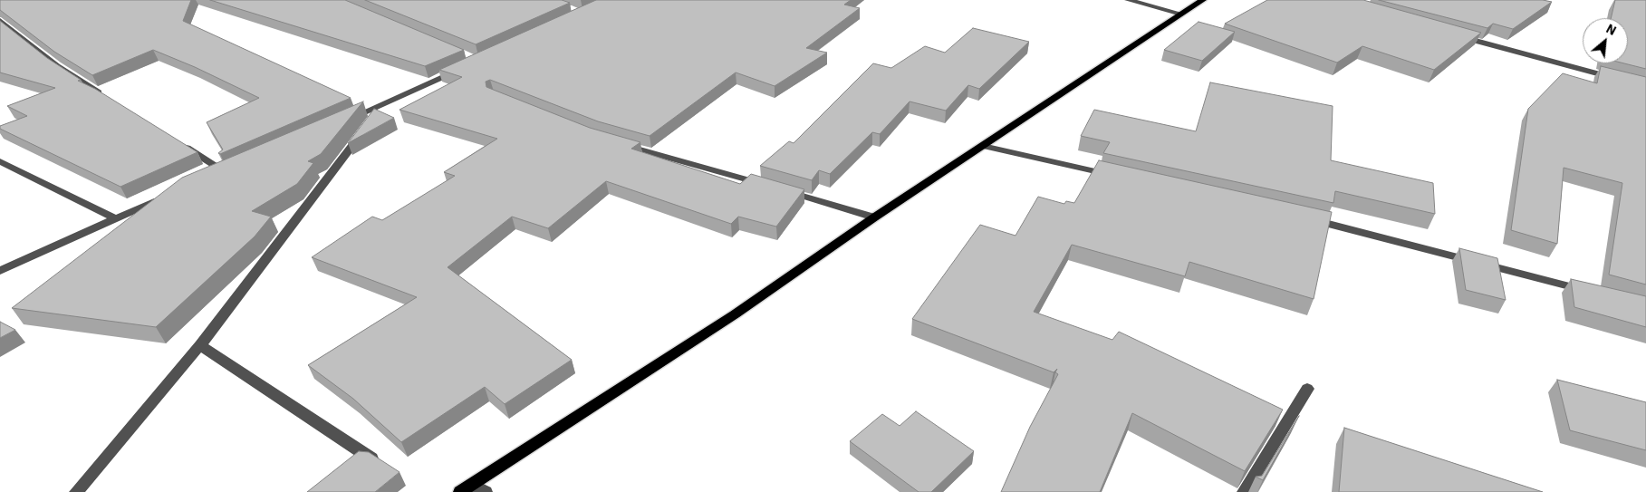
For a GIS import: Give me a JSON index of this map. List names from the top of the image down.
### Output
{
  "north": "top right"
}
